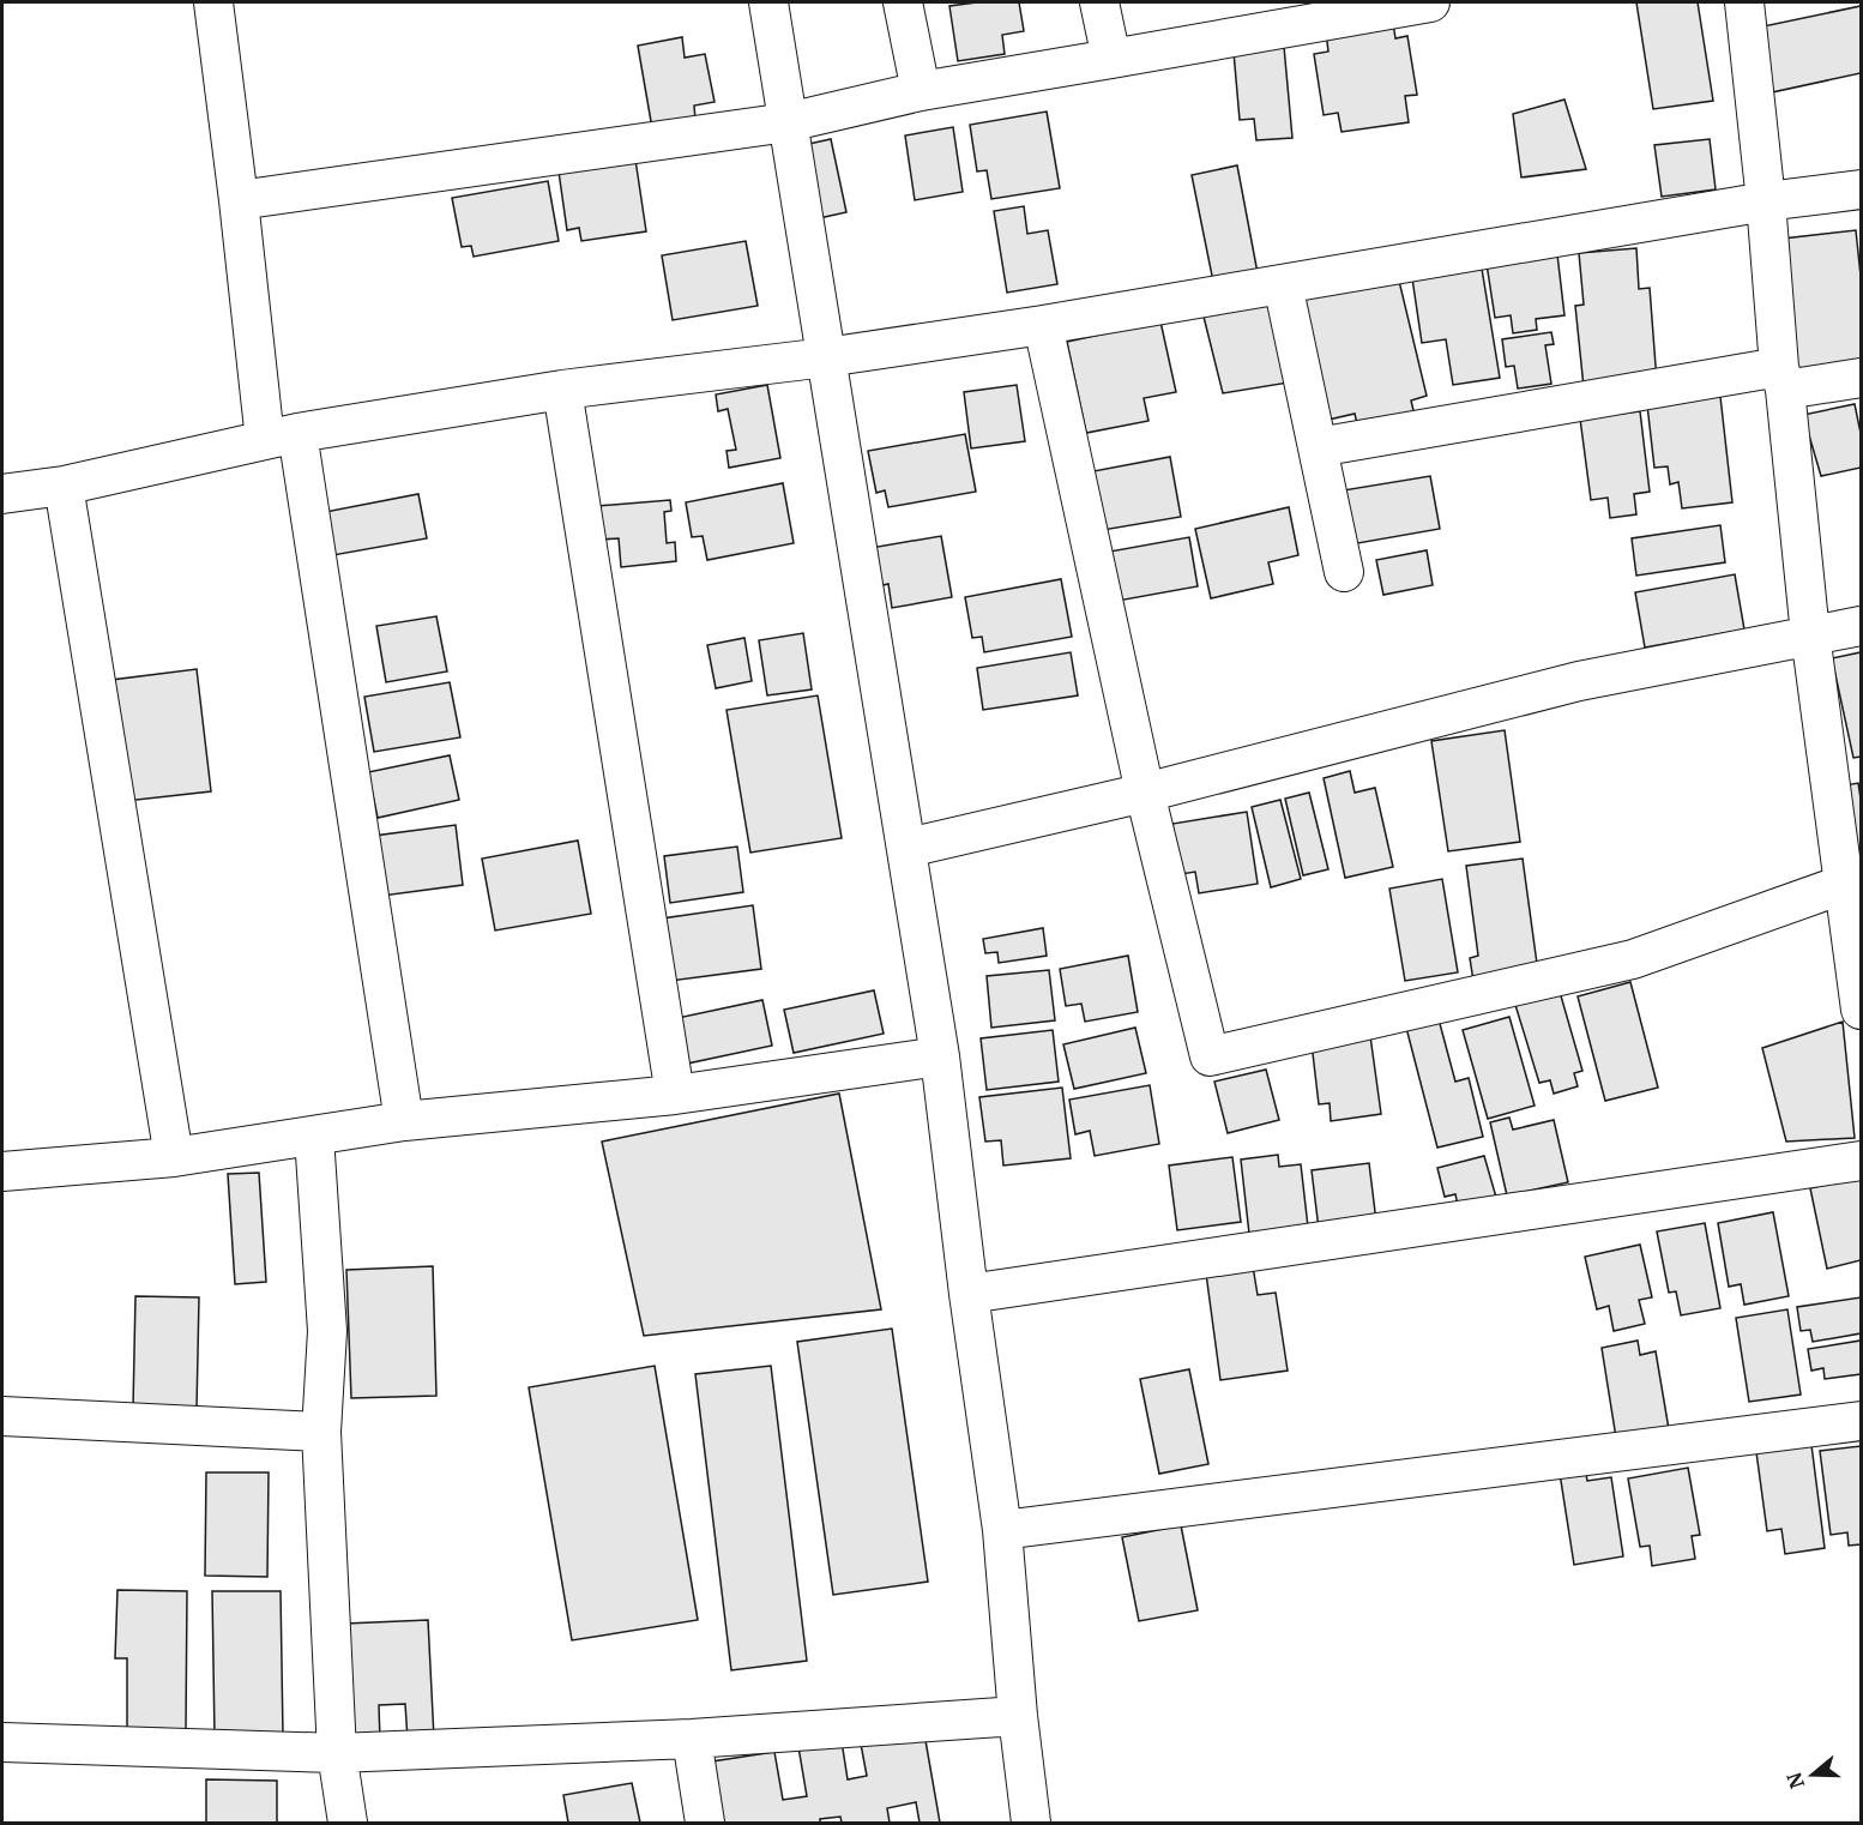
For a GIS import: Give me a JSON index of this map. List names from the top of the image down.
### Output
{
  "north": "left"
}
